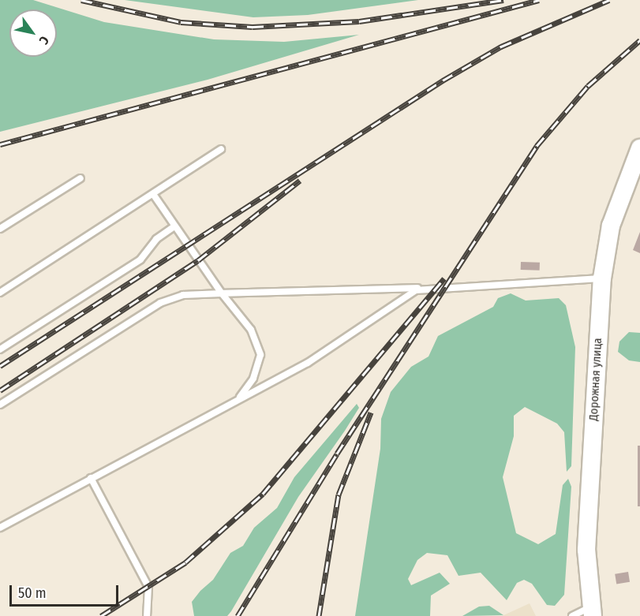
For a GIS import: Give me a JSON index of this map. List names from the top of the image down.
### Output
{
  "streets": {
    "street": ["Дорожная улица"]
  },
  "scale_bar": "50 m",
  "north": "bottom right"
}
